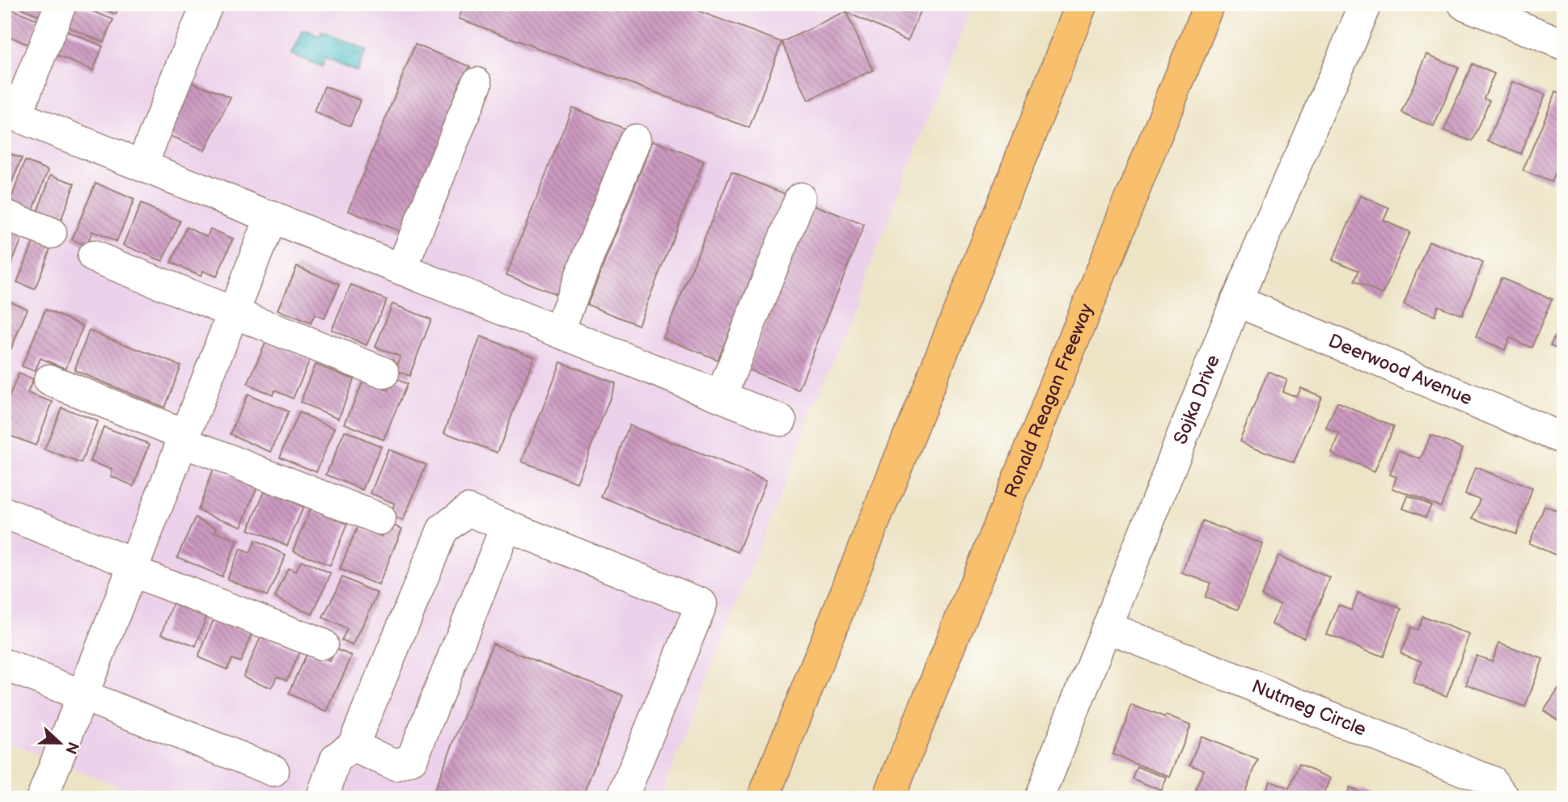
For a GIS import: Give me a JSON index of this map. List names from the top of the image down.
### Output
{
  "streets": {
    "highway": ["Ronald Reagan Freeway"],
    "street": ["Deerwood Avenue", "Sojka Drive", "Nutmeg Circle"]
  },
  "crossings": [
    ["Deerwood Avenue", "Sojka Drive"],
    ["Sojka Drive", "Nutmeg Circle"]
  ],
  "north": "right"
}
